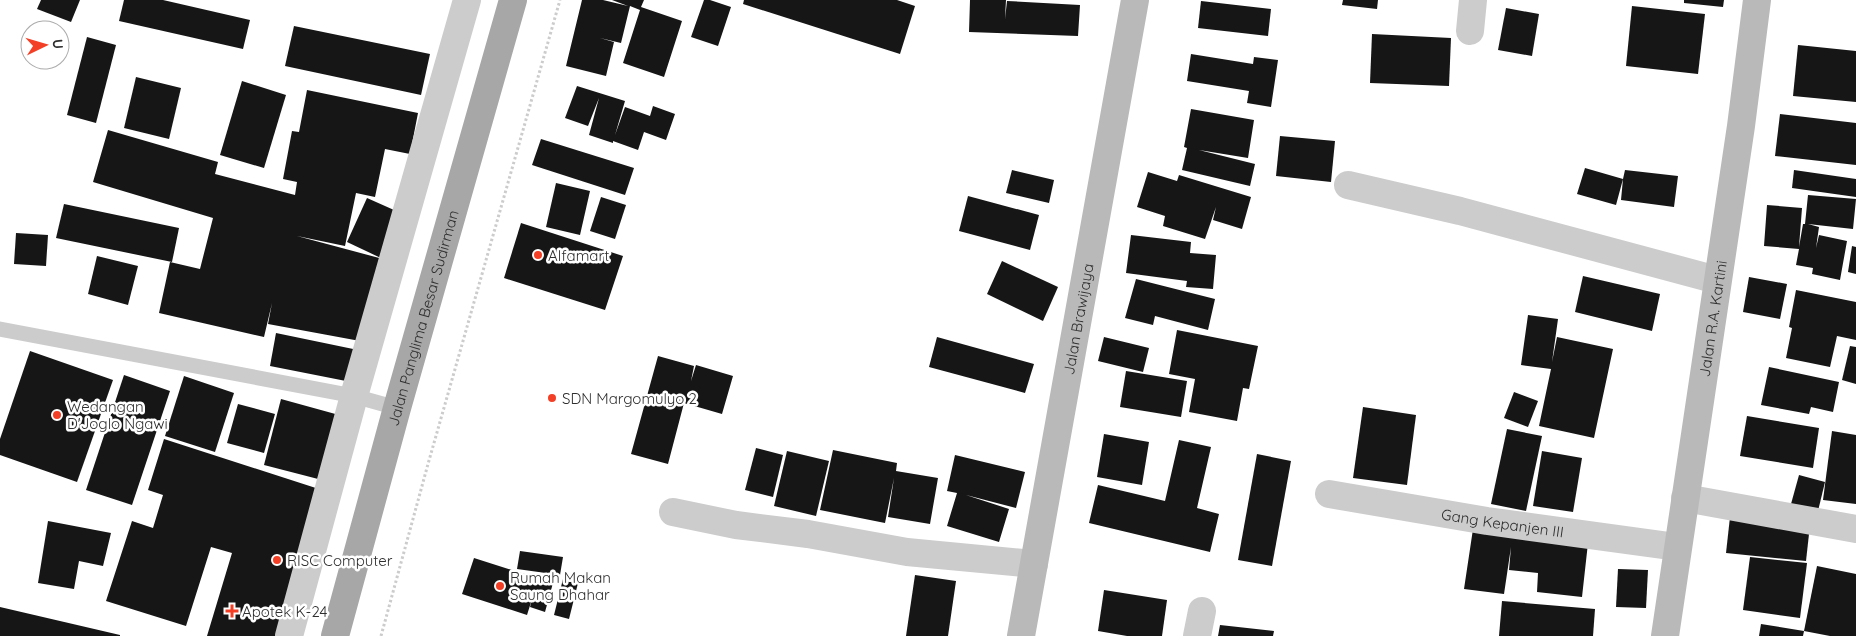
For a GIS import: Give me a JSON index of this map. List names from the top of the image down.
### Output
{
  "streets": {
    "main road": ["Jalan Panglima Besar Sudirman"],
    "street": ["Jalan Brawijaya", "Jalan R.A. Kartini", "Gang Kepanjen III"]
  },
  "crossings": [
    ["Jalan R.A. Kartini", "Gang Kepanjen III"]
  ],
  "places": {
    "other": [
      "Alfamart",
      "SDN Margomulyo 2",
      "Wedangan D'Joglo Ngawi",
      "RISC Computer",
      "Rumah Makan Saung Dhahar"
    ],
    "health": ["Apotek K-24"]
  },
  "north": "right"
}
